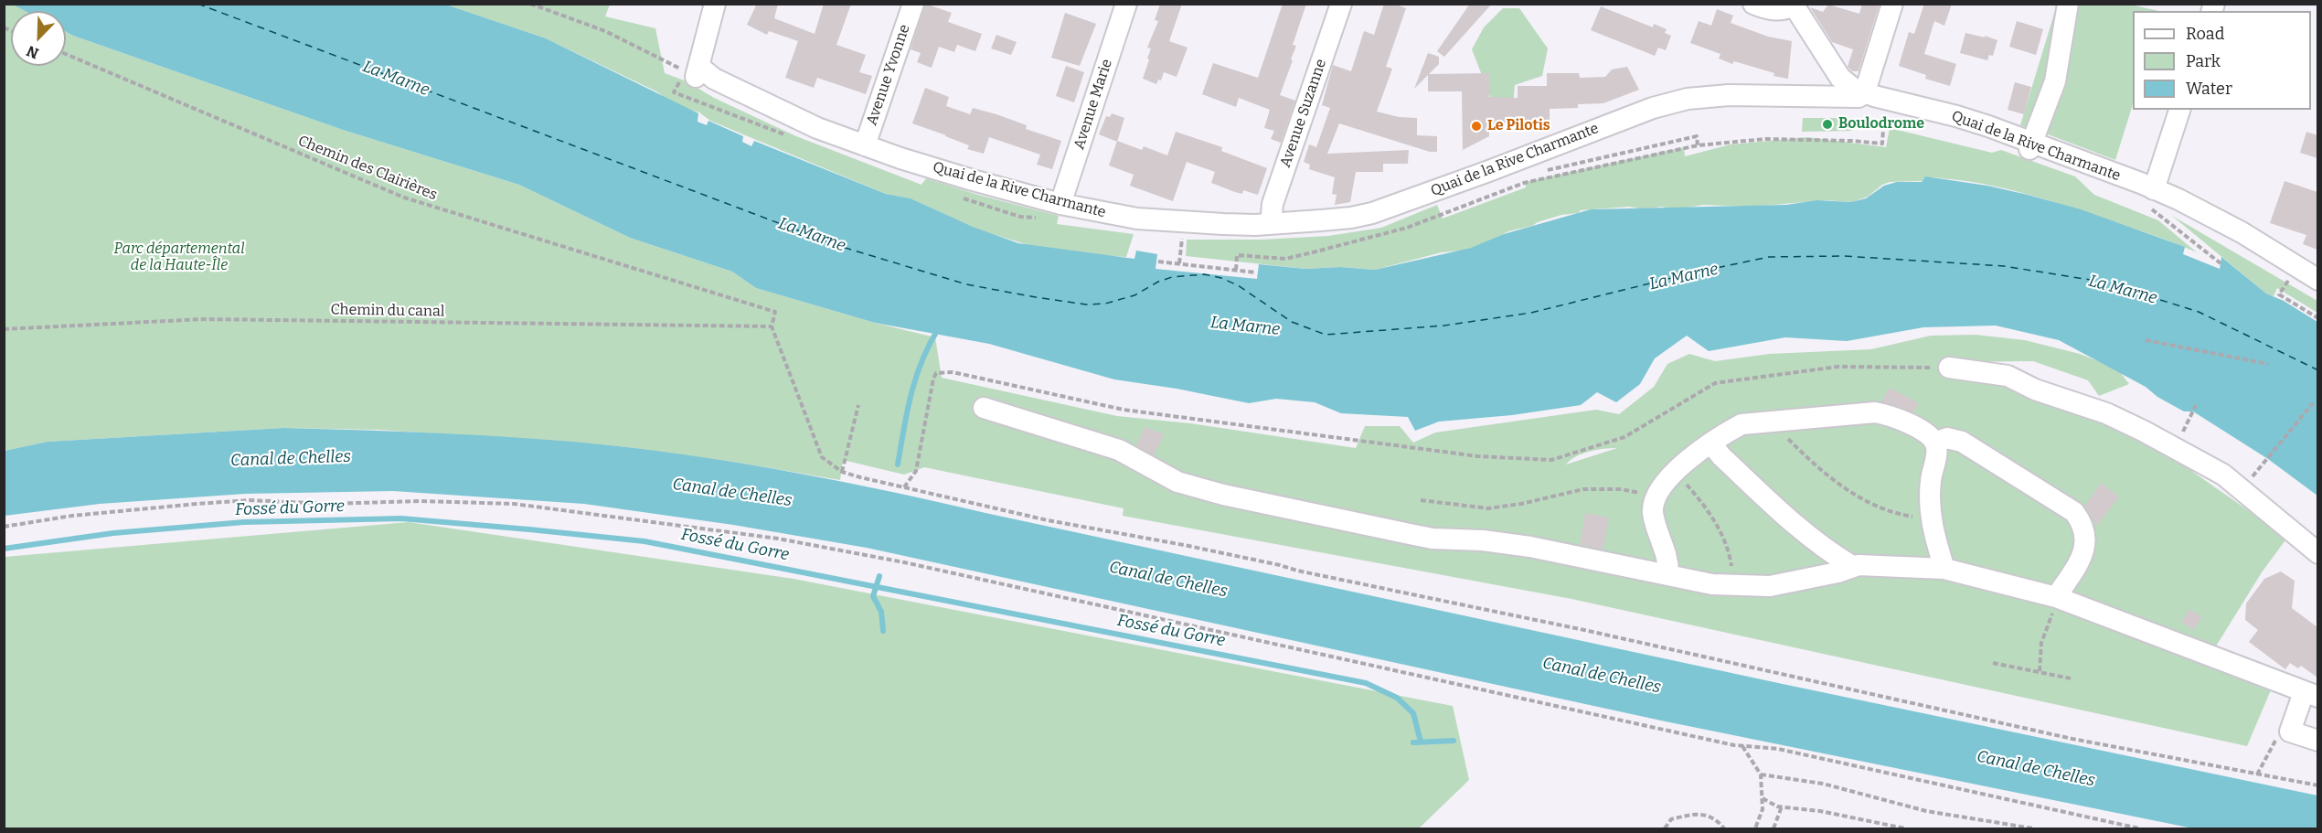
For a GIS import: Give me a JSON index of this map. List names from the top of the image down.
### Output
{
  "streets": {
    "street": [
      "Avenue Yvonne",
      "Avenue Marie",
      "Avenue Suzanne",
      "Quai de la Rive Charmante"
    ],
    "path": ["Chemin des Clairières", "Chemin du canal"]
  },
  "crossings": [
    ["Avenue Yvonne", "Quai de la Rive Charmante"],
    ["Avenue Marie", "Quai de la Rive Charmante"],
    ["Avenue Suzanne", "Quai de la Rive Charmante"],
    ["Chemin des Clairières", "Chemin du canal"]
  ],
  "water": ["La Marne", "Canal de Chelles", "Fossé du Gorre"],
  "parks": ["Parc départemental de la Haute-Île"],
  "places": ["Boulodrome", "Le Pilotis"],
  "legend": ["Road", "Park", "Water"],
  "north": "bottom left"
}
